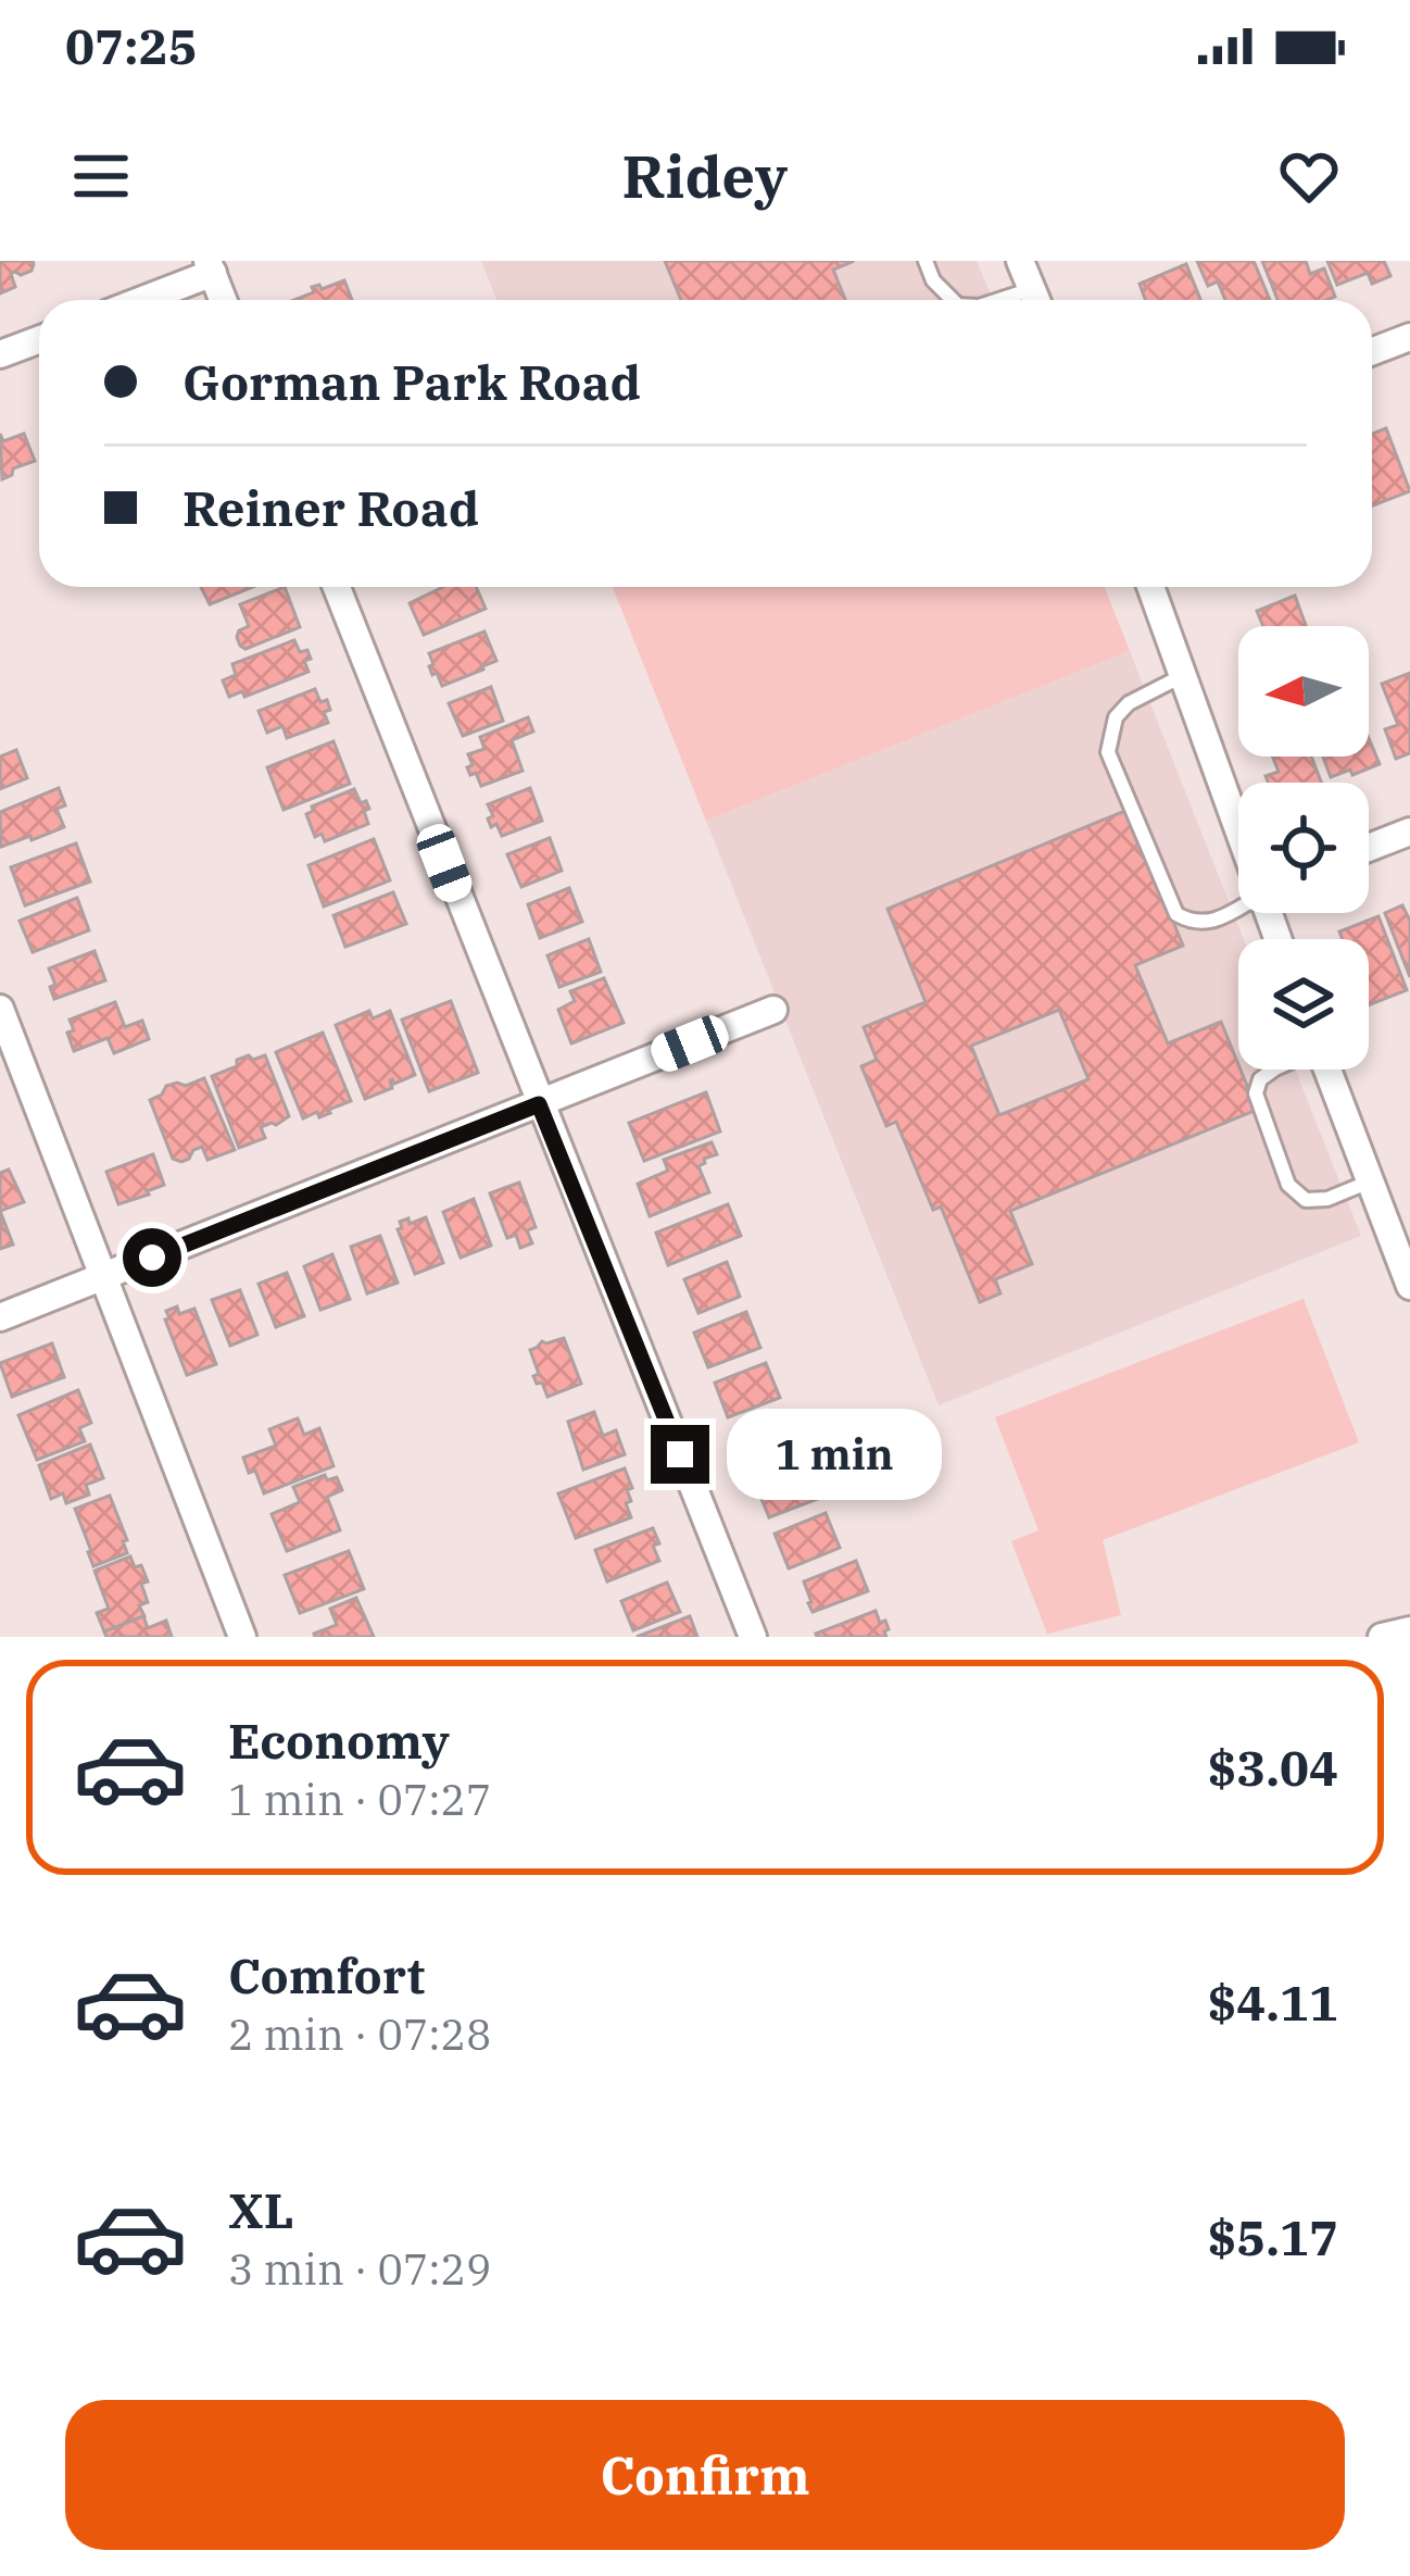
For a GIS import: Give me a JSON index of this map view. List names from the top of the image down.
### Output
{
  "north": "left",
  "page": {
    "status": "07:25",
    "header": "Ridey",
    "banner": ["Gorman Park Road", "Reiner Road"],
    "bubble": "1 min",
    "list": [
      {
        "name": "Economy",
        "note": "1 min · 07:27",
        "value": "$3.04"
      },
      {
        "name": "Comfort",
        "note": "2 min · 07:28",
        "value": "$4.11"
      },
      {
        "name": "XL",
        "note": "3 min · 07:29",
        "value": "$5.17"
      }
    ],
    "buttons": "Confirm"
  }
}
